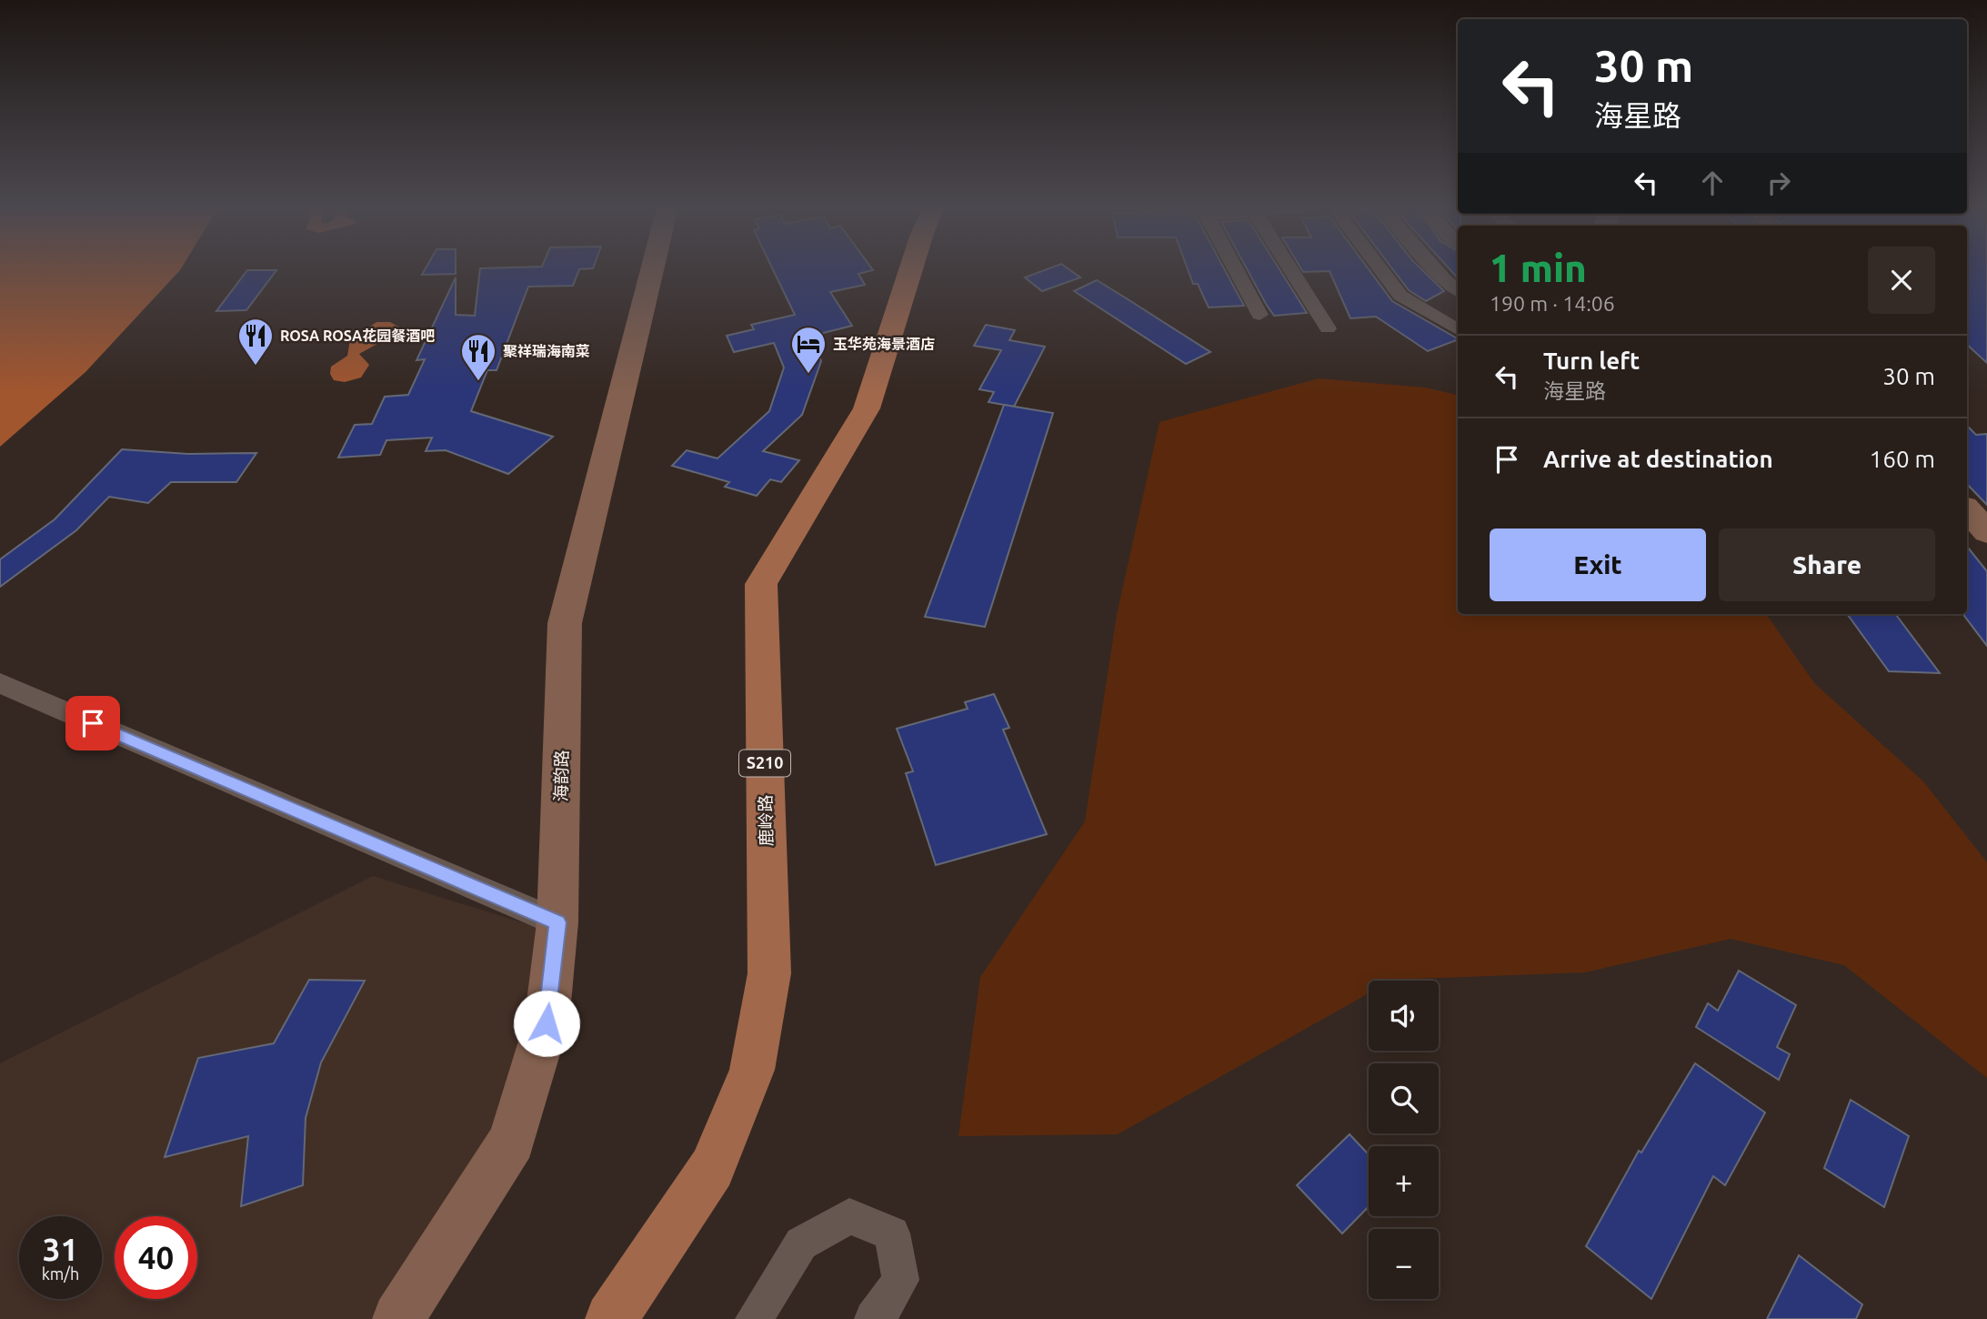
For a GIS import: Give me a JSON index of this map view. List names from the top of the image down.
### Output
{
  "streets": {
    "main road": ["S210", "鹿岭路"],
    "street": ["海韵路"]
  },
  "places": {
    "restaurant": ["ROSA ROSA花园餐酒吧", "聚祥瑞海南菜"],
    "hotel": ["玉华苑海景酒店"]
  },
  "page": {
    "turn": ["30 m", "海星路"],
    "heading": ["1 min", "190 m · 14:06"],
    "list": [
      {
        "name": "Turn left",
        "note": "海星路",
        "value": "30 m"
      },
      {
        "name": "Arrive at destination",
        "value": "160 m"
      }
    ],
    "buttons": ["Exit", "Share"],
    "map_buttons": ["+", "−"],
    "speed": "31 km/h",
    "limit": "40"
  }
}
